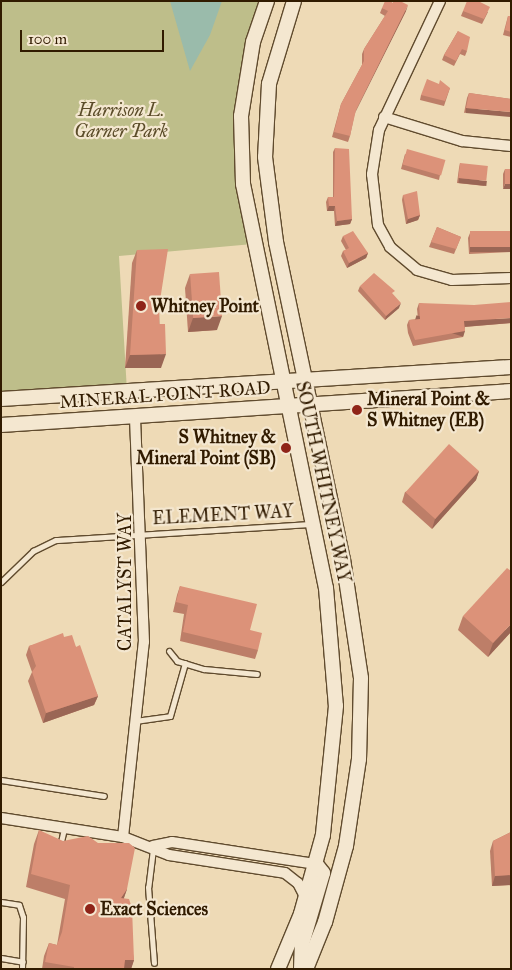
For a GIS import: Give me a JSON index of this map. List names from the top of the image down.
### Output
{
  "streets": {
    "main road": ["MINERAL POINT ROAD", "SOUTH WHITNEY WAY"],
    "street": ["CATALYST WAY"],
    "lane": ["ELEMENT WAY"]
  },
  "crossings": [
    ["MINERAL POINT ROAD", "SOUTH WHITNEY WAY"],
    ["MINERAL POINT ROAD", "CATALYST WAY"],
    ["SOUTH WHITNEY WAY", "ELEMENT WAY"],
    ["ELEMENT WAY", "CATALYST WAY"]
  ],
  "parks": ["Harrison L. Garner Park"],
  "places": [
    "Whitney Point",
    "Mineral Point & S Whitney (EB)",
    "S Whitney & Mineral Point (SB)",
    "Exact Sciences"
  ],
  "scale_bar": "100 m"
}
